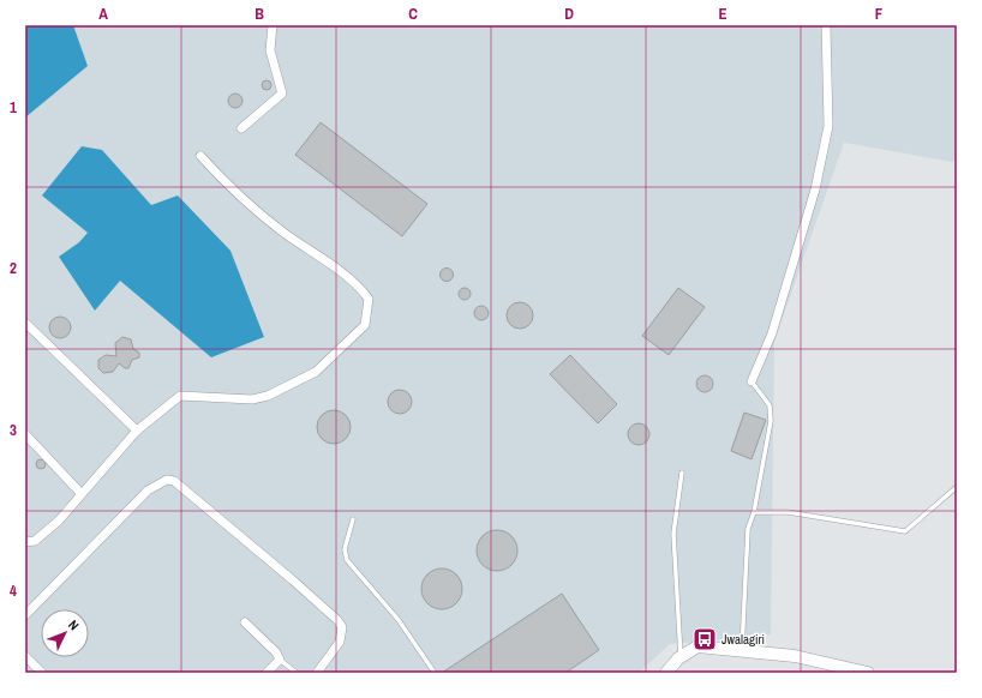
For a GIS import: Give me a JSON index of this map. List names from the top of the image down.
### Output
{
  "places": {
    "bus stop": ["Jwalagiri"]
  },
  "north": "top right",
  "grid": {
    "columns": [
      "A",
      "B",
      "C",
      "D",
      "E",
      "F"
    ],
    "rows": [
      "1",
      "2",
      "3",
      "4"
    ]
  }
}
